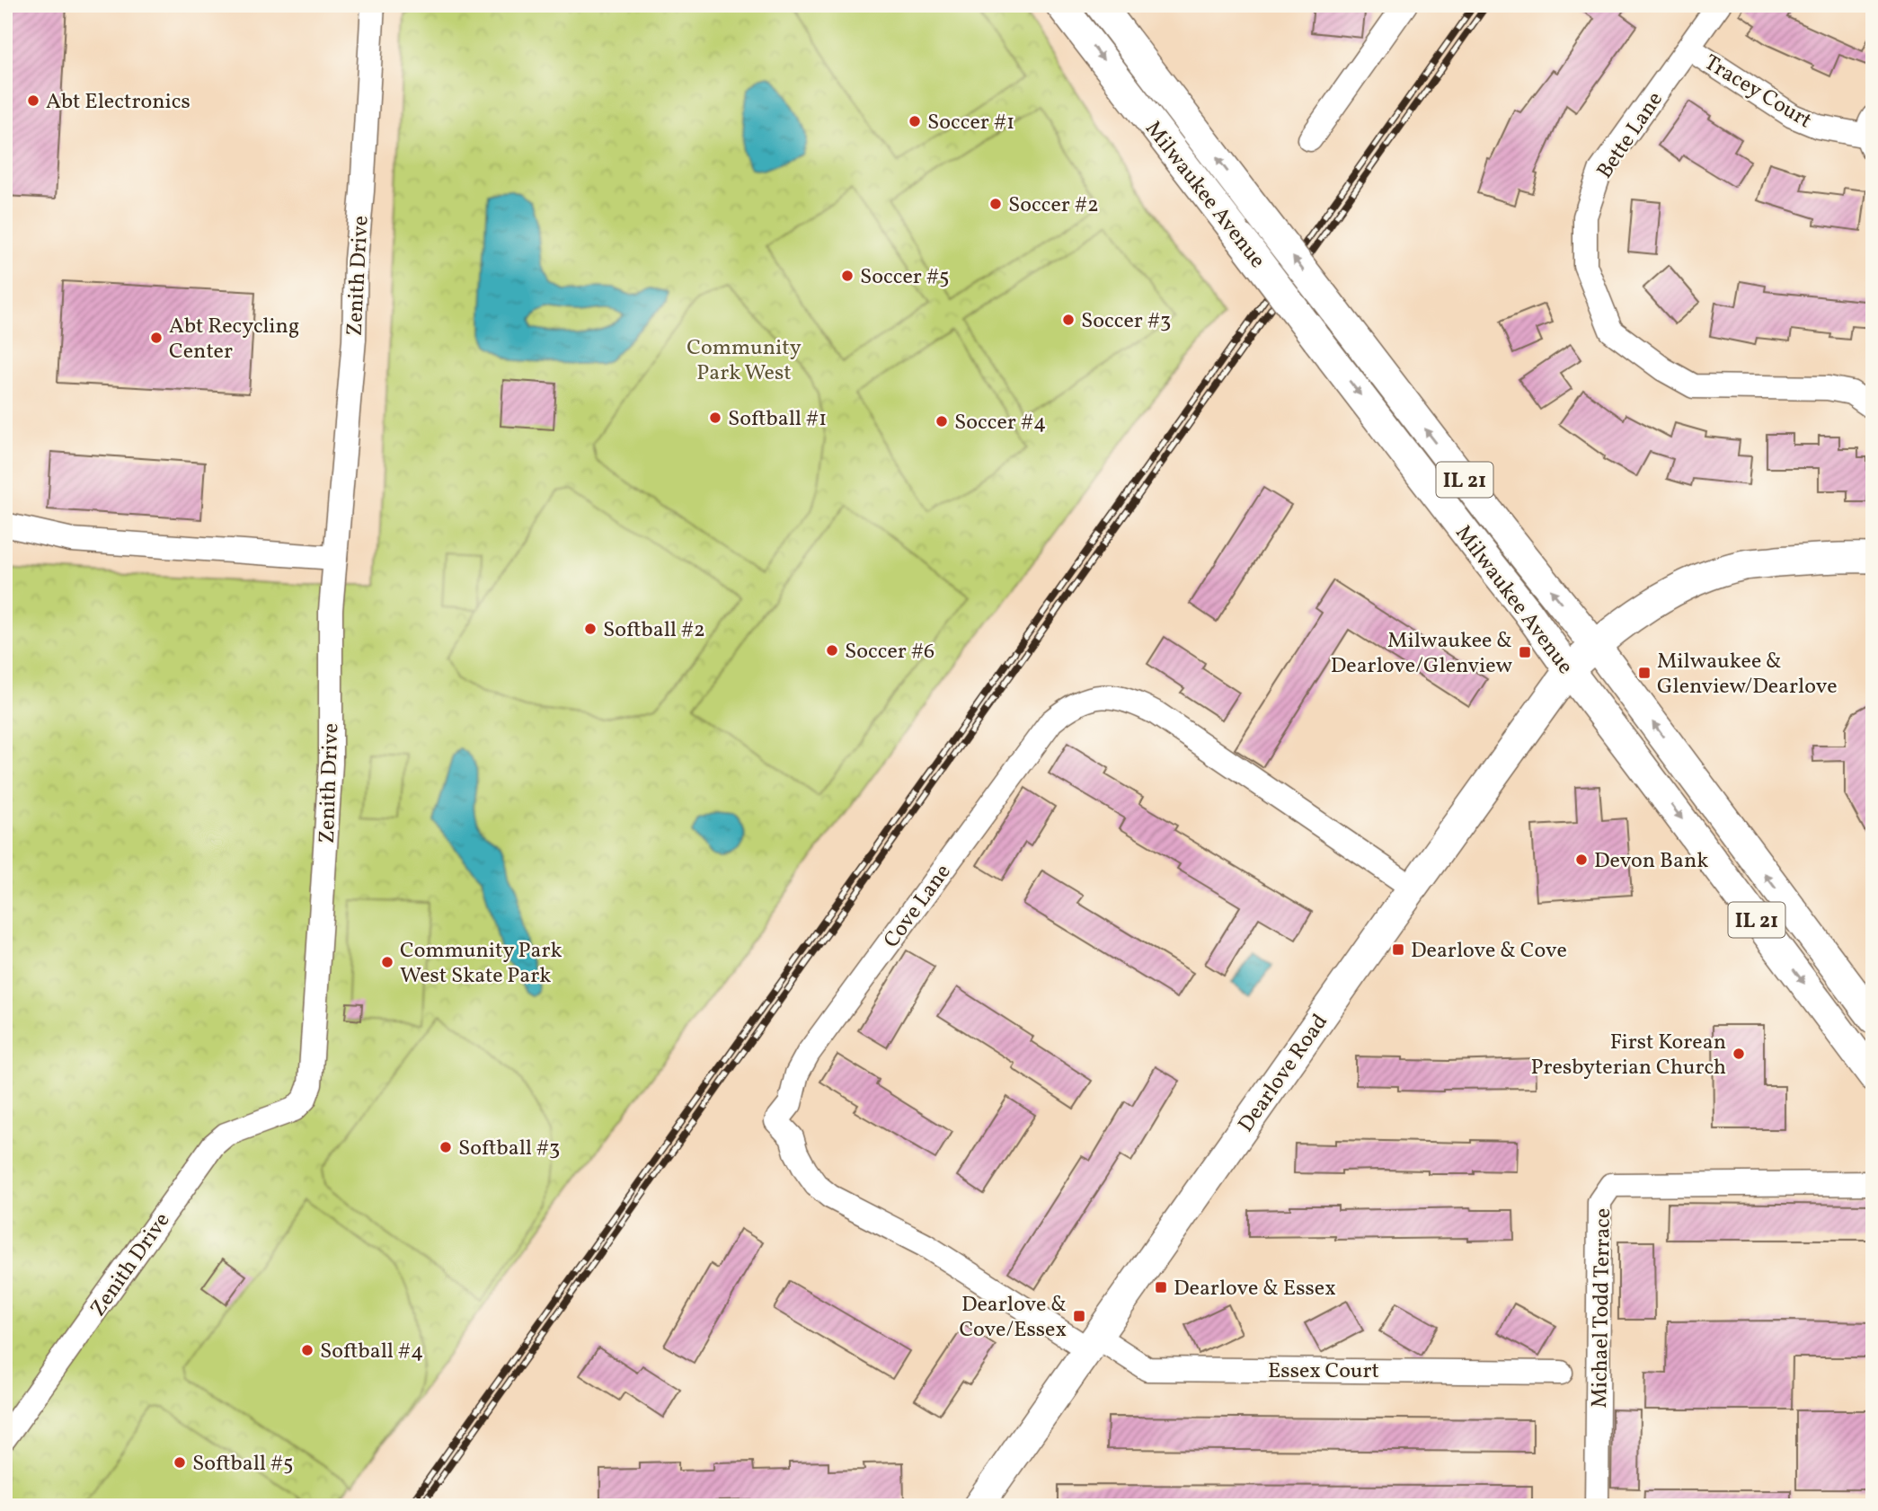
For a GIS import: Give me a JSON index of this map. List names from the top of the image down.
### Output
{
  "streets": {
    "main road": ["Milwaukee Avenue", "IL 21", "Dearlove Road"],
    "street": [
      "Tracey Court",
      "Bette Lane",
      "Zenith Drive",
      "Cove Lane",
      "Michael Todd Terrace",
      "Essex Court"
    ]
  },
  "crossings": [
    ["Tracey Court", "Bette Lane"],
    ["Milwaukee Avenue", "Dearlove Road"],
    ["Cove Lane", "Dearlove Road"],
    ["Cove Lane", "Essex Court"],
    ["Dearlove Road", "Essex Court"]
  ],
  "parks": ["Community Park West"],
  "places": {
    "other": [
      "Abt Electronics",
      "Soccer #1",
      "Soccer #2",
      "Soccer #5",
      "Soccer #3",
      "Abt Recycling Center",
      "Softball #1",
      "Soccer #4",
      "Softball #2",
      "Soccer #6",
      "Devon Bank",
      "Community Park West Skate Park",
      "First Korean Presbyterian Church",
      "Softball #3",
      "Softball #4",
      "Softball #5"
    ],
    "transit": [
      "Milwaukee & Dearlove/Glenview",
      "Milwaukee & Glenview/Dearlove",
      "Dearlove & Cove",
      "Dearlove & Essex",
      "Dearlove & Cove/Essex"
    ]
  }
}
